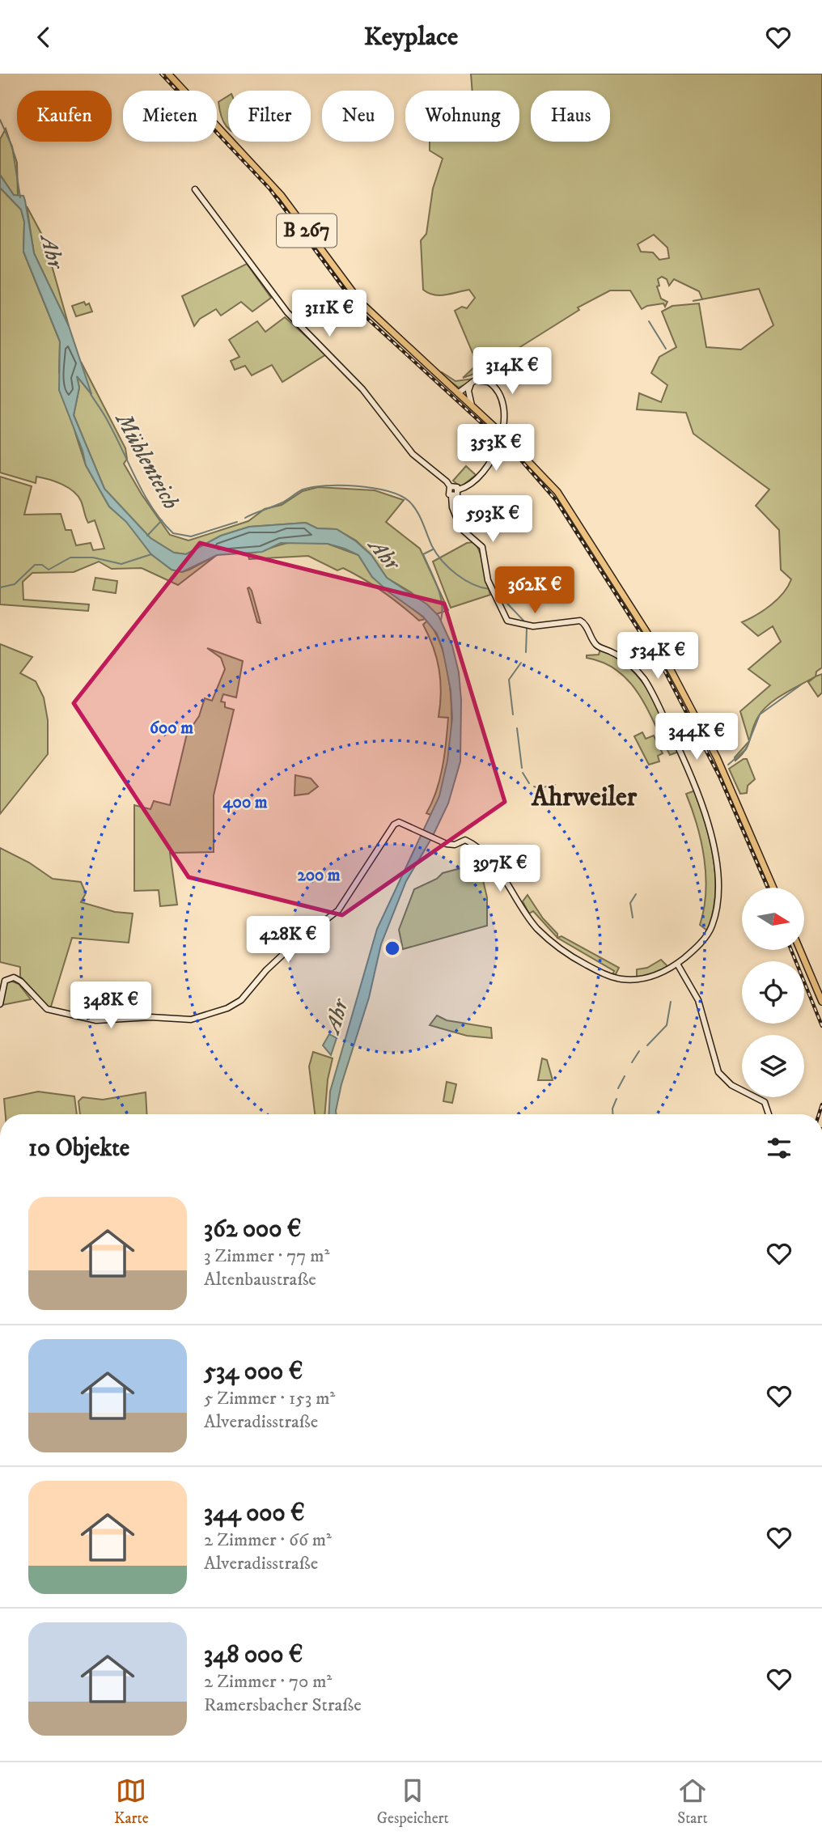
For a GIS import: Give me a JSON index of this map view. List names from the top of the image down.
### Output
{
  "streets": {
    "main road": ["B 267"]
  },
  "districts": ["Ahrweiler"],
  "water": ["Ahr", "Mühlenteich"],
  "north": "right",
  "page": {
    "header": "Keyplace",
    "chip": [
      "Kaufen",
      "Mieten",
      "Filter",
      "Neu",
      "Wohnung",
      "Haus"
    ],
    "price": [
      "311K €",
      "314K €",
      "353K €",
      "593K €",
      "362K €",
      "534K €",
      "344K €",
      "397K €",
      "428K €",
      "348K €"
    ],
    "heading": "10 Objekte",
    "list": [
      {
        "name": "362 000 €",
        "note": "3 Zimmer · 77 m² · Altenbaustraße"
      },
      {
        "name": "534 000 €",
        "note": "5 Zimmer · 153 m² · Alveradisstraße"
      },
      {
        "name": "344 000 €",
        "note": "2 Zimmer · 66 m² · Alveradisstraße"
      },
      {
        "name": "348 000 €",
        "note": "2 Zimmer · 70 m² · Ramersbacher Straße"
      }
    ],
    "tabs": ["Karte", "Gespeichert", "Start"]
  },
  "rings": ["600 m", "400 m", "200 m"]
}
